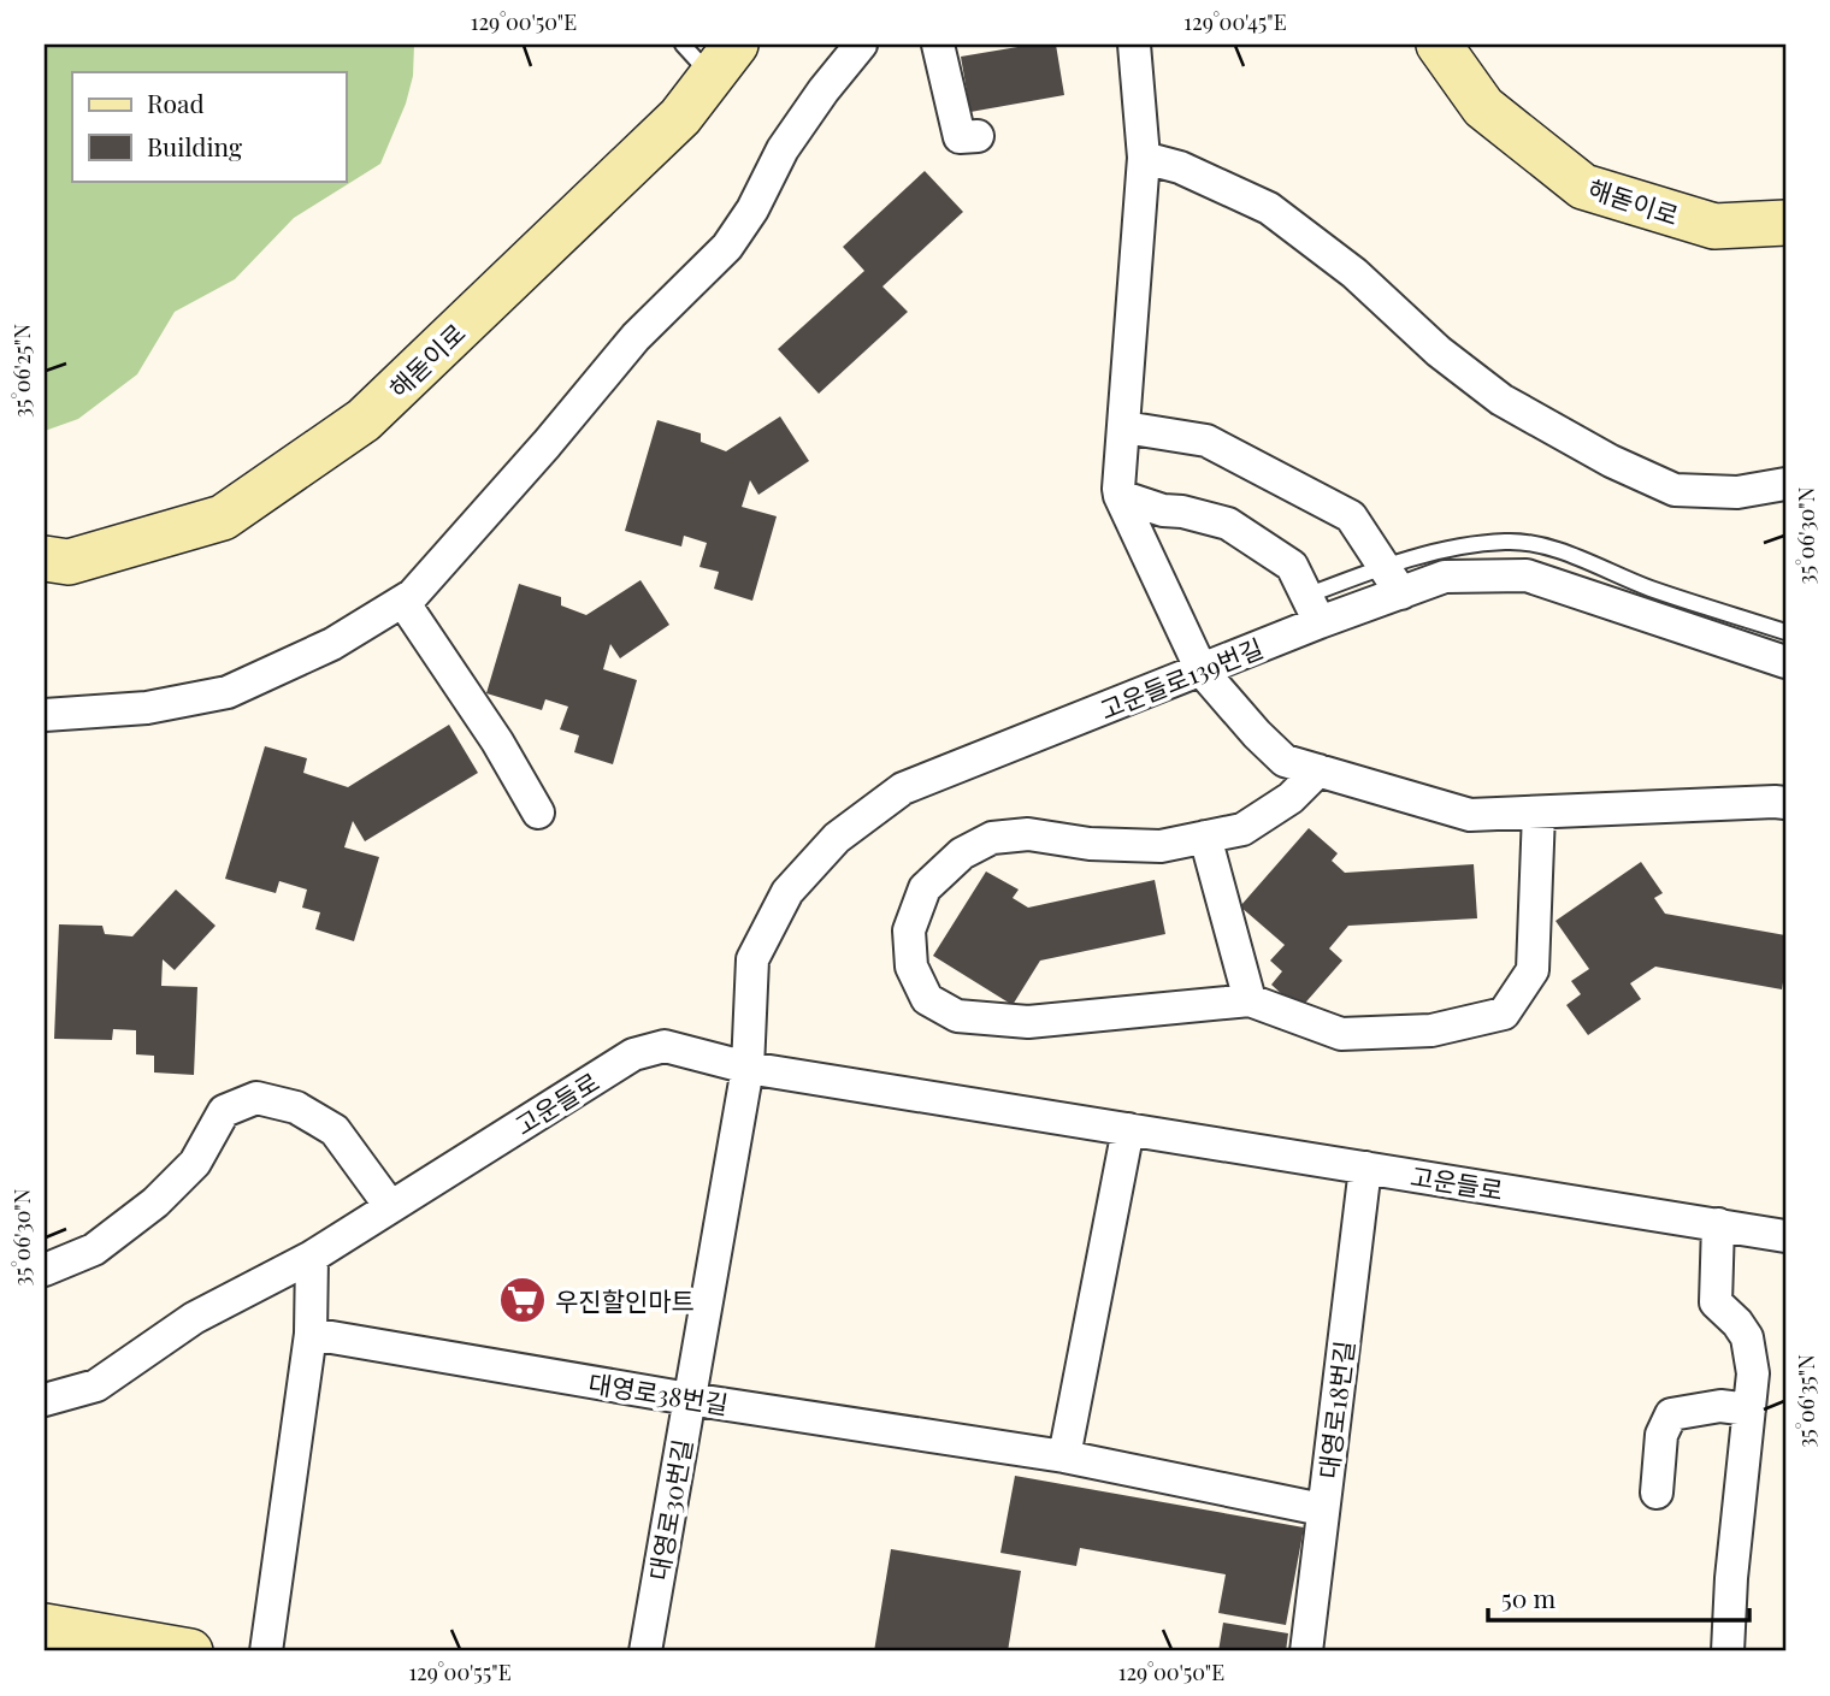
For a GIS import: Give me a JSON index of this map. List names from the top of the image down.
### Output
{
  "streets": {
    "street": [
      "해돋이로",
      "고운들로139번길",
      "고운들로",
      "대영로38번길",
      "대영로18번길",
      "대영로30번길"
    ]
  },
  "crossings": [
    ["고운들로139번길", "고운들로"],
    ["고운들로139번길", "대영로30번길"],
    ["고운들로", "대영로18번길"],
    ["고운들로", "대영로30번길"],
    ["대영로38번길", "대영로18번길"],
    ["대영로38번길", "대영로30번길"]
  ],
  "places": {
    "supermarket": ["우진할인마트"]
  },
  "legend": ["Road", "Building"],
  "scale_bar": "50 m",
  "coordinates": [
    "129°00'50\"E",
    "129°00'45\"E",
    "35°06'25\"N",
    "35°06'30\"N",
    "35°06'35\"N",
    "129°00'55\"E"
  ]
}
